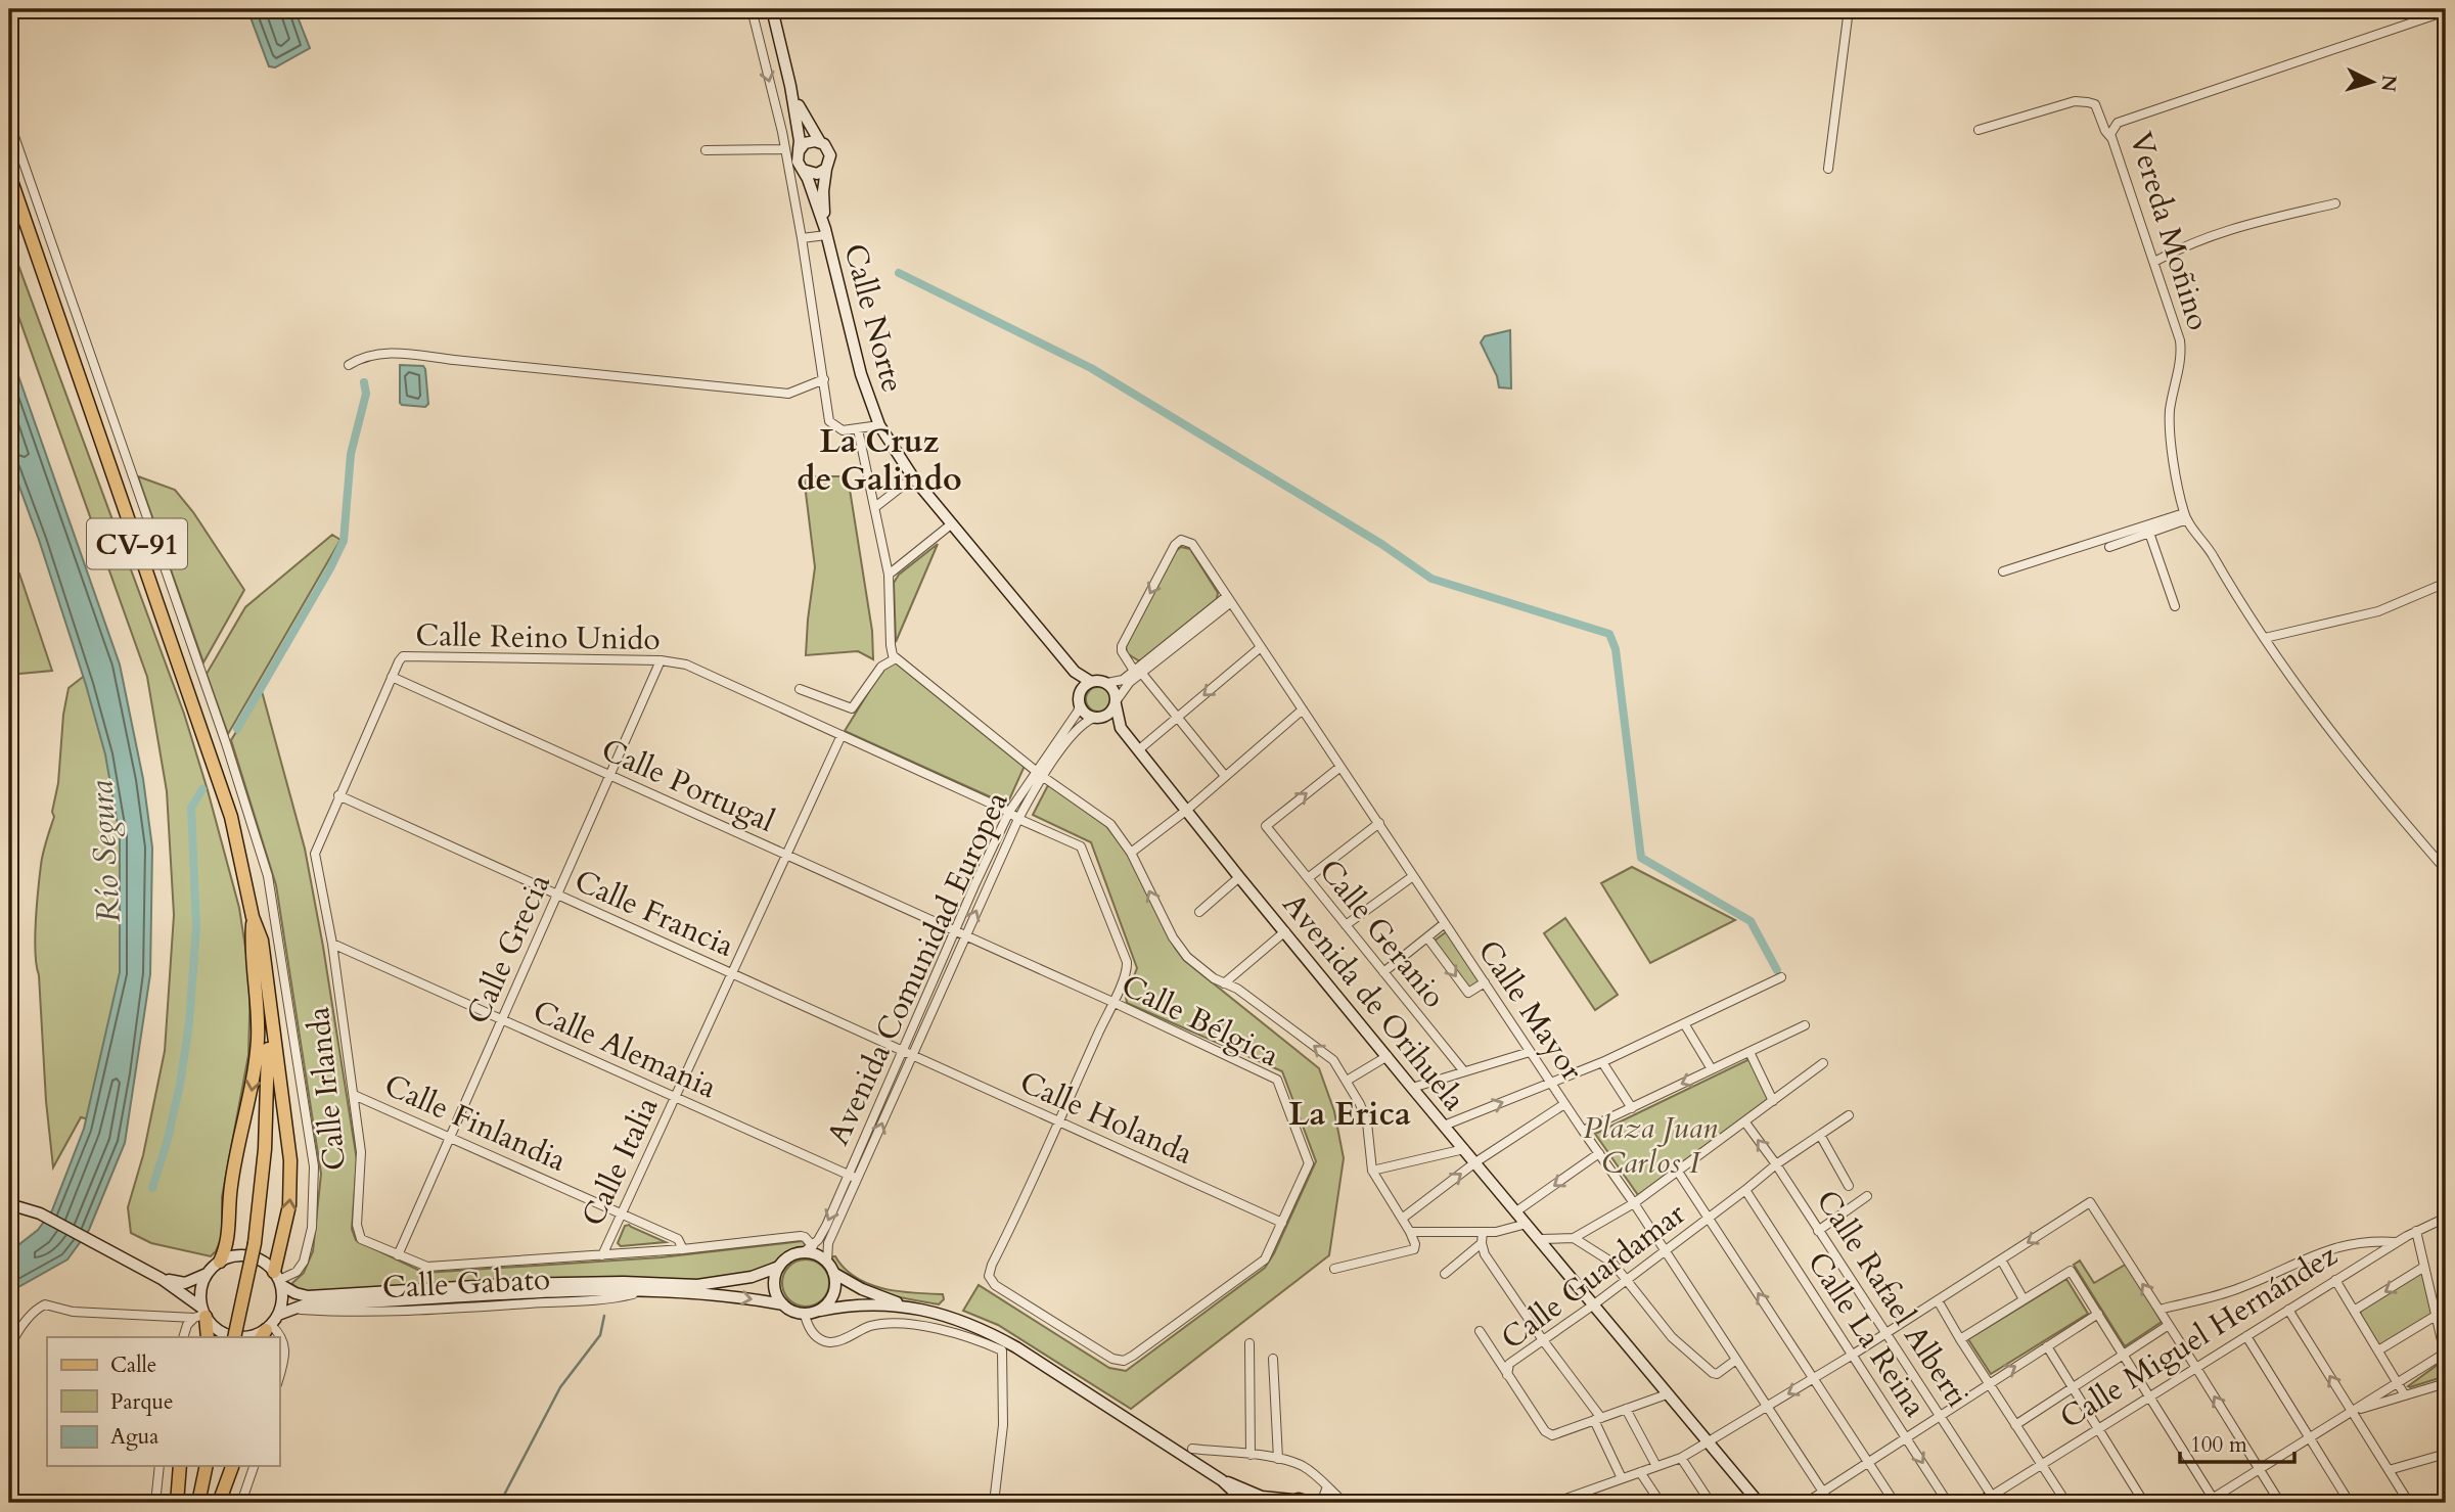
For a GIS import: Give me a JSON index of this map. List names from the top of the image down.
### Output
{
  "streets": {
    "main road": [
      "Calle Norte",
      "CV-91",
      "Avenida de Orihuela",
      "Calle Miguel Hernández"
    ],
    "street": [
      "Vereda Moñino",
      "Calle Reino Unido",
      "Calle Portugal",
      "Calle Francia",
      "Calle Geranio",
      "Calle Grecia",
      "Avenida Comunidad Europea",
      "Calle Mayor",
      "Calle Bélgica",
      "Calle Alemania",
      "Calle Irlanda",
      "Calle Holanda",
      "Calle Finlandia",
      "Calle Italia",
      "Calle Guardamar",
      "Calle Rafael Alberti",
      "Calle La Reina"
    ]
  },
  "crossings": [
    ["Calle Reino Unido", "Calle Portugal"],
    ["Calle Reino Unido", "Calle Francia"],
    ["Calle Reino Unido", "Calle Grecia"],
    ["Calle Reino Unido", "Avenida Comunidad Europea"],
    ["Calle Reino Unido", "Calle Bélgica"],
    ["Calle Reino Unido", "Calle Irlanda"],
    ["Calle Reino Unido", "Calle Holanda"],
    ["Calle Reino Unido", "Calle Italia"],
    ["Calle Portugal", "Calle Grecia"],
    ["Calle Portugal", "Avenida Comunidad Europea"],
    ["Calle Portugal", "Calle Bélgica"],
    ["Calle Portugal", "Calle Italia"],
    ["Calle Francia", "Calle Grecia"],
    ["Calle Francia", "Avenida Comunidad Europea"],
    ["Calle Francia", "Calle Holanda"],
    ["Calle Francia", "Calle Italia"],
    ["Calle Geranio", "Calle Mayor"],
    ["Calle Grecia", "Calle Alemania"],
    ["Calle Grecia", "Calle Irlanda"],
    ["Calle Grecia", "Calle Finlandia"],
    ["Avenida Comunidad Europea", "Avenida de Orihuela"],
    ["Avenida Comunidad Europea", "Calle Bélgica"],
    ["Avenida Comunidad Europea", "Calle Alemania"],
    ["Avenida Comunidad Europea", "Calle Holanda"],
    ["Avenida de Orihuela", "Calle Guardamar"],
    ["Calle Mayor", "Calle Guardamar"],
    ["Calle Bélgica", "Calle Holanda"],
    ["Calle Alemania", "Calle Irlanda"],
    ["Calle Alemania", "Calle Italia"],
    ["Calle Irlanda", "Calle Finlandia"],
    ["Calle Finlandia", "Calle Italia"],
    ["Calle Guardamar", "Calle Rafael Alberti"],
    ["Calle Guardamar", "Calle La Reina"],
    ["Calle Rafael Alberti", "Calle Miguel Hernández"]
  ],
  "districts": ["La Cruz de Galindo", "La Erica"],
  "water": ["Río Segura"],
  "parks": ["Plaza Juan Carlos I"],
  "legend": ["Calle", "Parque", "Agua"],
  "scale_bar": "100 m",
  "north": "right"
}
